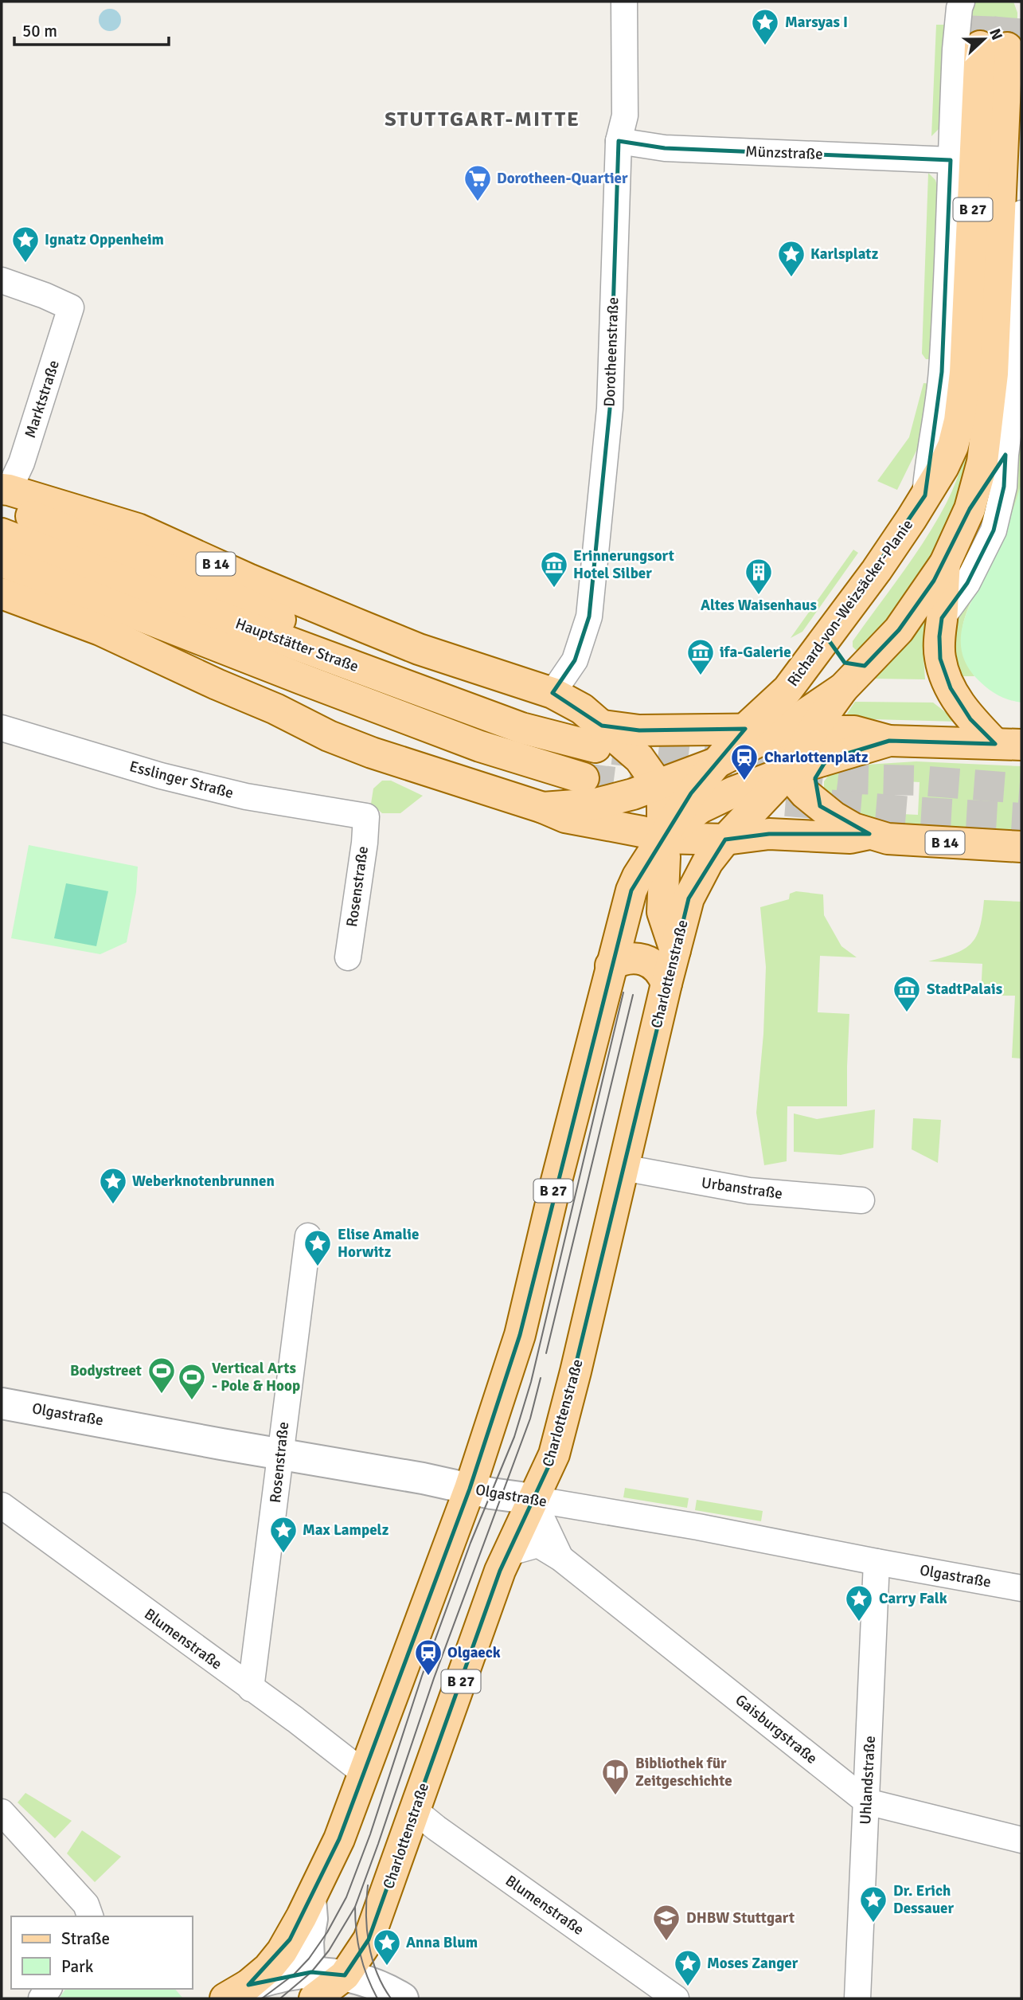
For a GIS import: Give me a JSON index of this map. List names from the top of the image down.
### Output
{
  "streets": {
    "main road": [
      "B 27",
      "B 14",
      "Richard-von-Weizsäcker-Planie",
      "Hauptstätter Straße",
      "Charlottenstraße"
    ],
    "street": [
      "Münzstraße",
      "Dorotheenstraße",
      "Marktstraße",
      "Esslinger Straße",
      "Rosenstraße",
      "Urbanstraße",
      "Olgastraße",
      "Blumenstraße",
      "Gaisburgstraße",
      "Uhlandstraße"
    ]
  },
  "crossings": [
    ["Münzstraße", "Dorotheenstraße"],
    ["Münzstraße", "Richard-von-Weizsäcker-Planie"],
    ["B 27", "B 14"],
    ["B 27", "Richard-von-Weizsäcker-Planie"],
    ["B 27", "Hauptstätter Straße"],
    ["B 27", "Charlottenstraße"],
    ["B 27", "Olgastraße"],
    ["B 27", "Blumenstraße"],
    ["Dorotheenstraße", "B 14"],
    ["Marktstraße", "B 14"],
    ["B 14", "Richard-von-Weizsäcker-Planie"],
    ["B 14", "Hauptstätter Straße"],
    ["B 14", "Charlottenstraße"],
    ["Esslinger Straße", "Rosenstraße"],
    ["Rosenstraße", "Olgastraße"],
    ["Rosenstraße", "Blumenstraße"],
    ["Charlottenstraße", "Urbanstraße"],
    ["Charlottenstraße", "Olgastraße"],
    ["Charlottenstraße", "Blumenstraße"],
    ["Charlottenstraße", "Gaisburgstraße"],
    ["Olgastraße", "Gaisburgstraße"],
    ["Olgastraße", "Uhlandstraße"],
    ["Gaisburgstraße", "Uhlandstraße"]
  ],
  "districts": ["STUTTGART-MITTE"],
  "places": {
    "place": [
      "Marsyas I",
      "Ignatz Oppenheim",
      "Karlsplatz",
      "Weberknotenbrunnen",
      "Elise Amalie Horwitz",
      "Max Lampelz",
      "Carry Falk",
      "Dr. Erich Dessauer",
      "Anna Blum",
      "Moses Zanger"
    ],
    "supermarket": ["Dorotheen-Quartier"],
    "museum": ["Erinnerungsort Hotel Silber", "ifa-Galerie", "StadtPalais"],
    "building": ["Altes Waisenhaus"],
    "station": ["Charlottenplatz", "Olgaeck"],
    "sports": ["Bodystreet", "Vertical Arts - Pole & Hoop"],
    "library": ["Bibliothek für Zeitgeschichte"],
    "school or university": ["DHBW Stuttgart"]
  },
  "legend": ["Straße", "Park"],
  "scale_bar": "50 m",
  "north": "right"
}
